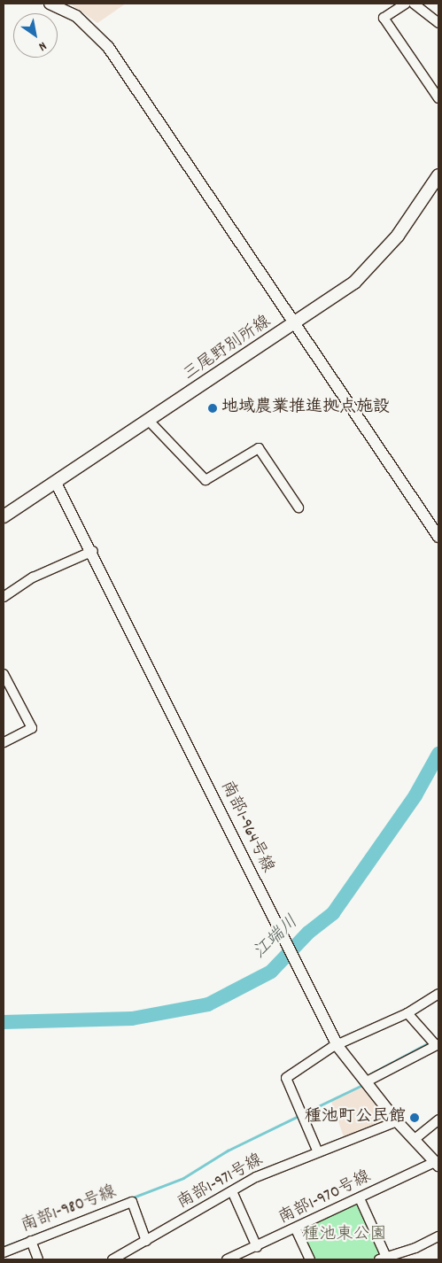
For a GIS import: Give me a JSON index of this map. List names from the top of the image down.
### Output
{
  "streets": {
    "main road": ["三尾野別所線"],
    "street": [
      "南部1-964号線",
      "南部1-971号線",
      "南部1-970号線",
      "南部1-980号線"
    ]
  },
  "crossings": [
    ["三尾野別所線", "南部1-964号線"],
    ["南部1-964号線", "南部1-971号線"],
    ["南部1-964号線", "南部1-970号線"],
    ["南部1-971号線", "南部1-980号線"]
  ],
  "water": ["江端川"],
  "parks": ["種池東公園"],
  "places": ["地域農業推進拠点施設", "種池町公民館"],
  "north": "bottom right"
}
